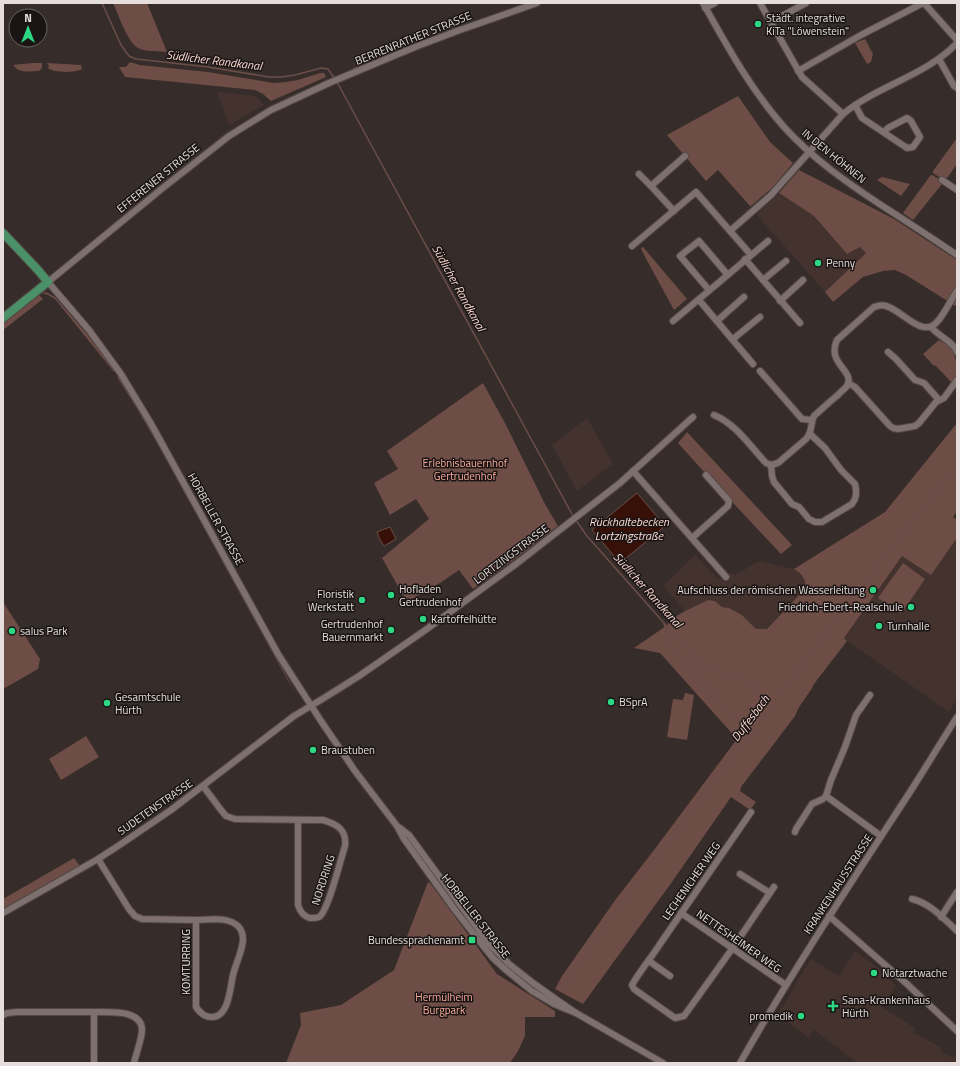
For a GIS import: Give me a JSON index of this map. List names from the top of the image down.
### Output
{
  "streets": {
    "main road": ["EFFERENER STRASSE", "HORBELLER STRASSE"],
    "street": [
      "BERRENRATHER STRASSE",
      "IN DEN HÖHNEN",
      "LORTZINGSTRASSE",
      "SUDETENSTRASSE",
      "NORDRING",
      "LECHENICHER WEG",
      "KRANKENHAUSSTRASSE",
      "NETTESHEIMER WEG",
      "KOMTURRING"
    ]
  },
  "crossings": [
    ["BERRENRATHER STRASSE", "EFFERENER STRASSE"],
    ["EFFERENER STRASSE", "HORBELLER STRASSE"],
    ["HORBELLER STRASSE", "LORTZINGSTRASSE"],
    ["HORBELLER STRASSE", "SUDETENSTRASSE"],
    ["LORTZINGSTRASSE", "SUDETENSTRASSE"],
    ["SUDETENSTRASSE", "NORDRING"],
    ["SUDETENSTRASSE", "KOMTURRING"],
    ["LECHENICHER WEG", "NETTESHEIMER WEG"],
    ["KRANKENHAUSSTRASSE", "NETTESHEIMER WEG"]
  ],
  "water": ["Südlicher Randkanal", "Rückhaltebecken Lortzingstraße", "Duffesbach"],
  "parks": ["Erlebnisbauernhof Gertrudenhof", "Hermülheim Burgpark"],
  "places": {
    "other": [
      "Städt. integrative KiTa \"Löwenstein\"",
      "Penny",
      "Aufschluss der römischen Wasserleitung",
      "Hofladen Gertrudenhof",
      "Floristik Werkstatt",
      "Friedrich-Ebert-Realschule",
      "Kartoffelhütte",
      "Turnhalle",
      "Gertrudenhof Bauernmarkt",
      "salus Park",
      "BSprA",
      "Gesamtschule Hürth",
      "Braustuben",
      "Notarztwache",
      "promedik"
    ],
    "transit": ["Bundessprachenamt"],
    "health": ["Sana-Krankenhaus Hürth"]
  },
  "north": "top"
}
